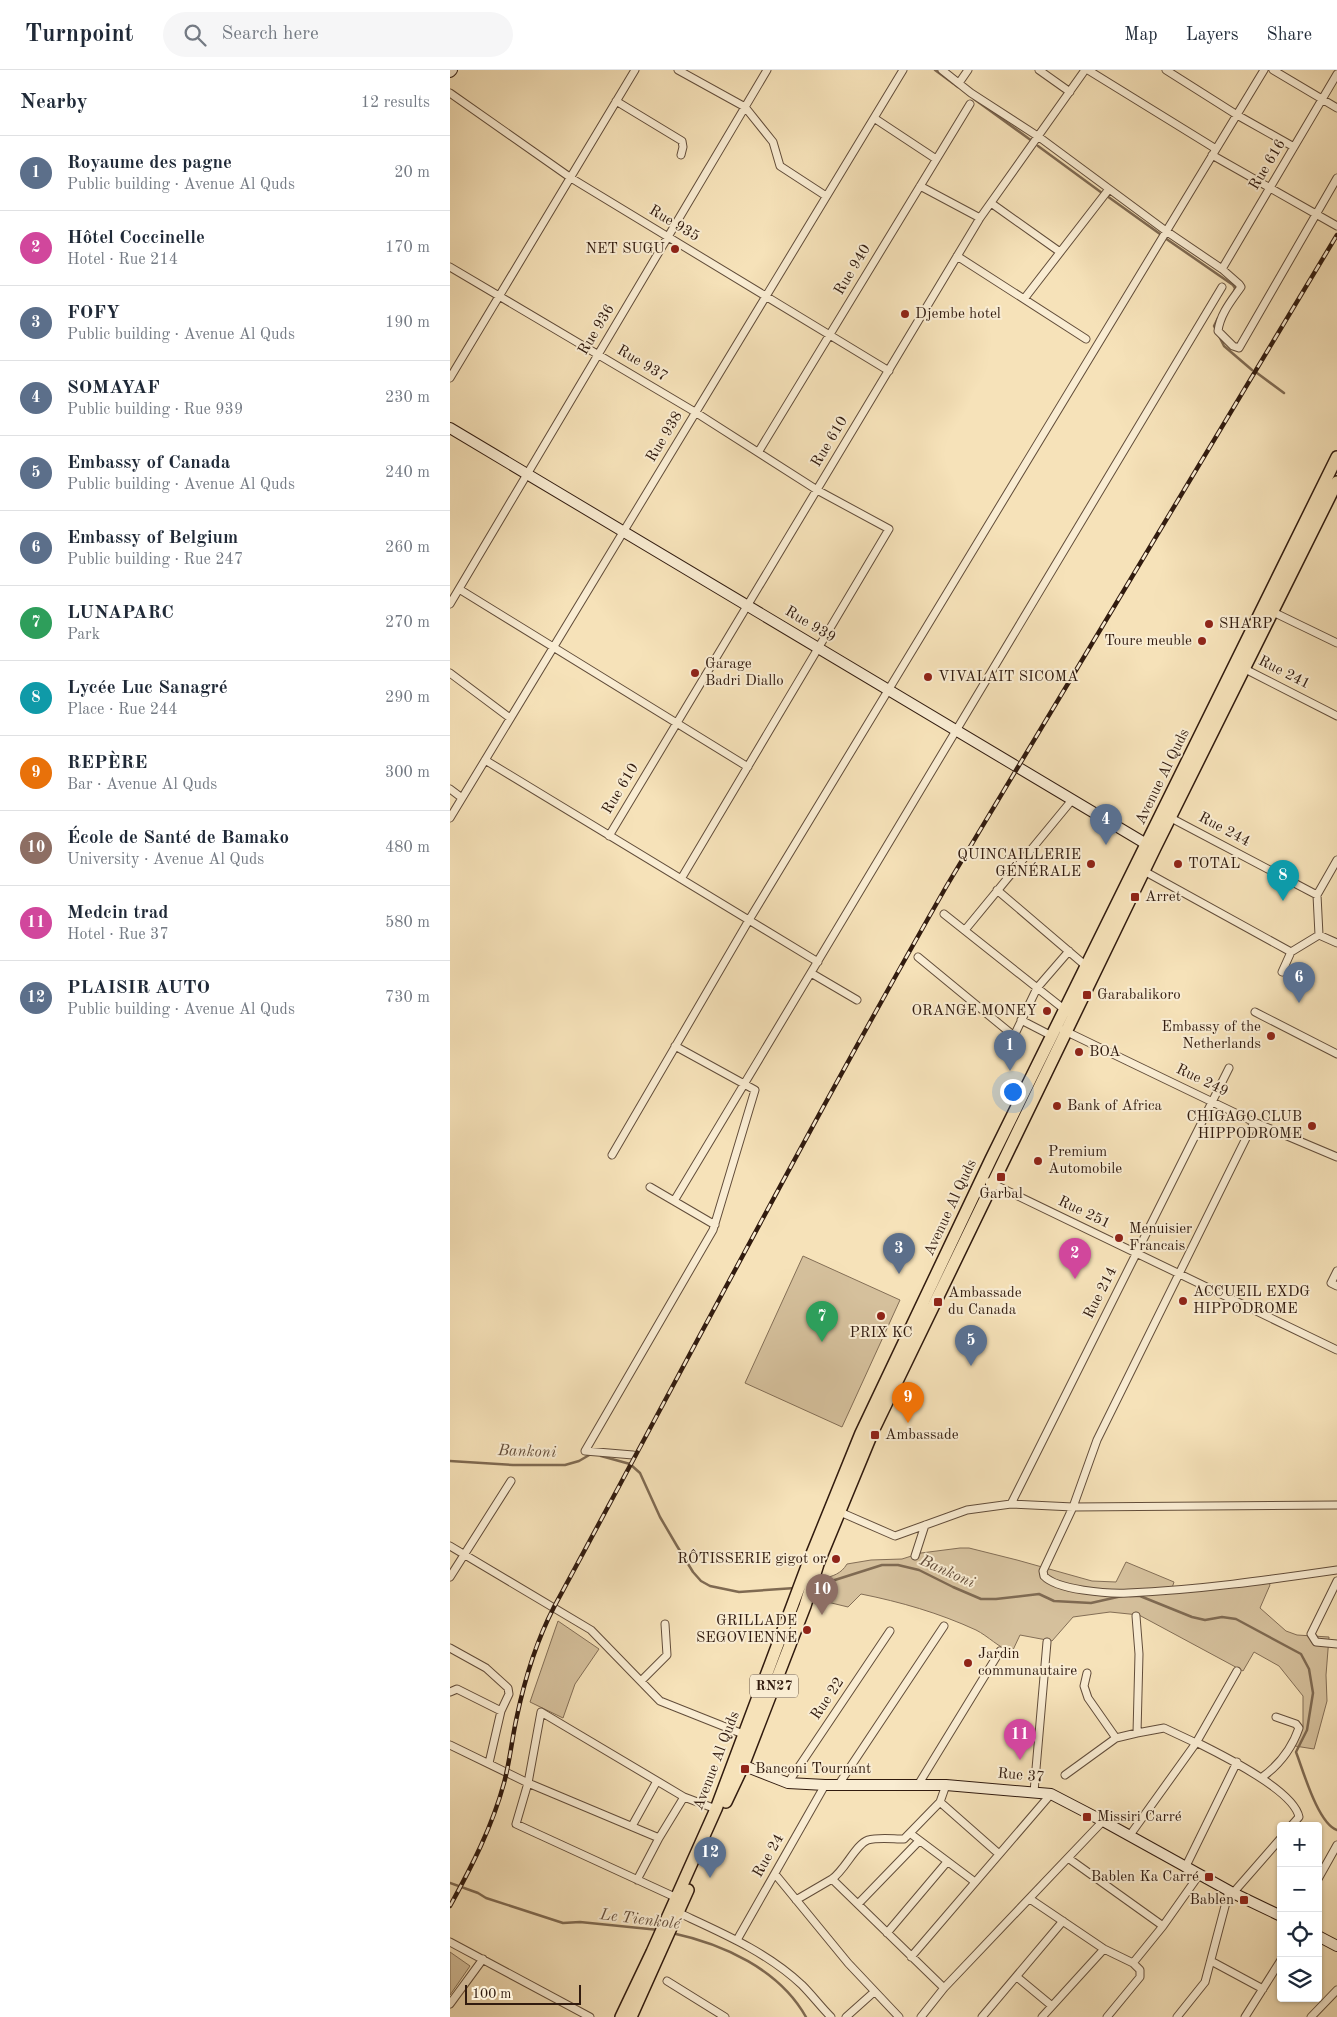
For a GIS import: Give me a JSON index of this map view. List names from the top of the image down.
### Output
{
  "streets": {
    "main road": [
      "Rue 939",
      "Avenue Al Quds",
      "RN27",
      "Rue 37"
    ],
    "street": [
      "Rue 616",
      "Rue 935",
      "Rue 940",
      "Rue 936",
      "Rue 937",
      "Rue 938",
      "Rue 610",
      "Rue 241",
      "Rue 244",
      "Rue 249",
      "Rue 251",
      "Rue 214",
      "Rue 22",
      "Rue 24"
    ]
  },
  "crossings": [
    ["Rue 935", "Rue 940"],
    ["Rue 935", "Rue 936"],
    ["Rue 935", "Rue 938"],
    ["Rue 935", "Rue 610"],
    ["Rue 940", "Rue 937"],
    ["Rue 936", "Rue 937"],
    ["Rue 936", "Rue 939"],
    ["Rue 937", "Rue 938"],
    ["Rue 937", "Rue 610"],
    ["Rue 937", "Rue 939"],
    ["Rue 938", "Rue 939"],
    ["Rue 610", "Rue 939"],
    ["Rue 939", "Avenue Al Quds"],
    ["Rue 241", "Avenue Al Quds"],
    ["Avenue Al Quds", "Rue 244"],
    ["Avenue Al Quds", "Rue 249"],
    ["Avenue Al Quds", "Rue 251"],
    ["Avenue Al Quds", "Rue 37"],
    ["Rue 249", "Rue 214"],
    ["Rue 251", "Rue 214"],
    ["Rue 22", "Rue 37"],
    ["Rue 37", "Rue 24"]
  ],
  "water": ["Bankoni", "Le Tienkolé"],
  "places": {
    "other": [
      "NET SUGU",
      "Djembe hotel",
      "SHARP",
      "Toure meuble",
      "Garage Badri Diallo",
      "VIVALAIT SICOMA",
      "QUINCAILLERIE GÉNÉRALE",
      "TOTAL",
      "ORANGE MONEY",
      "Embassy of the Netherlands",
      "BOA",
      "Bank of Africa",
      "CHIGAGO CLUB HIPPODROME",
      "Premium Automobile",
      "Menuisier Francais",
      "ACCUEIL EXDG HIPPODROME",
      "PRIX KC",
      "RÔTISSERIE gigot or",
      "GRILLADE SEGOVIENNE",
      "Jardin communautaire"
    ],
    "transit": [
      "Arret",
      "Garabalikoro",
      "Garbal",
      "Ambassade du Canada",
      "Ambassade",
      "Banconi Tournant",
      "Missiri Carré",
      "Bablen Ka Carré",
      "Bablen"
    ]
  },
  "scale_bar": "100 m",
  "page": {
    "header": "Turnpoint",
    "search": "Search here",
    "nav": ["Map", "Layers", "Share"],
    "heading": ["Nearby", "12 results"],
    "list": [
      {
        "mark": "1",
        "name": "Royaume des pagne",
        "note": "Public building · Avenue Al Quds",
        "value": "20 m"
      },
      {
        "mark": "2",
        "name": "Hôtel Coccinelle",
        "note": "Hotel · Rue 214",
        "value": "170 m"
      },
      {
        "mark": "3",
        "name": "FOFY",
        "note": "Public building · Avenue Al Quds",
        "value": "190 m"
      },
      {
        "mark": "4",
        "name": "SOMAYAF",
        "note": "Public building · Rue 939",
        "value": "230 m"
      },
      {
        "mark": "5",
        "name": "Embassy of Canada",
        "note": "Public building · Avenue Al Quds",
        "value": "240 m"
      },
      {
        "mark": "6",
        "name": "Embassy of Belgium",
        "note": "Public building · Rue 247",
        "value": "260 m"
      },
      {
        "mark": "7",
        "name": "LUNAPARC",
        "note": "Park",
        "value": "270 m"
      },
      {
        "mark": "8",
        "name": "Lycée Luc Sanagré",
        "note": "Place · Rue 244",
        "value": "290 m"
      },
      {
        "mark": "9",
        "name": "REPÈRE",
        "note": "Bar · Avenue Al Quds",
        "value": "300 m"
      },
      {
        "mark": "10",
        "name": "École de Santé de Bamako",
        "note": "University · Avenue Al Quds",
        "value": "480 m"
      },
      {
        "mark": "11",
        "name": "Medcin trad",
        "note": "Hotel · Rue 37",
        "value": "580 m"
      },
      {
        "mark": "12",
        "name": "PLAISIR AUTO",
        "note": "Public building · Avenue Al Quds",
        "value": "730 m"
      }
    ],
    "pins": [
      "4",
      "8",
      "6",
      "1",
      "3",
      "2",
      "7",
      "5",
      "9",
      "10",
      "11",
      "12"
    ],
    "map_buttons": ["+", "−"],
    "scale": "100 m"
  }
}
